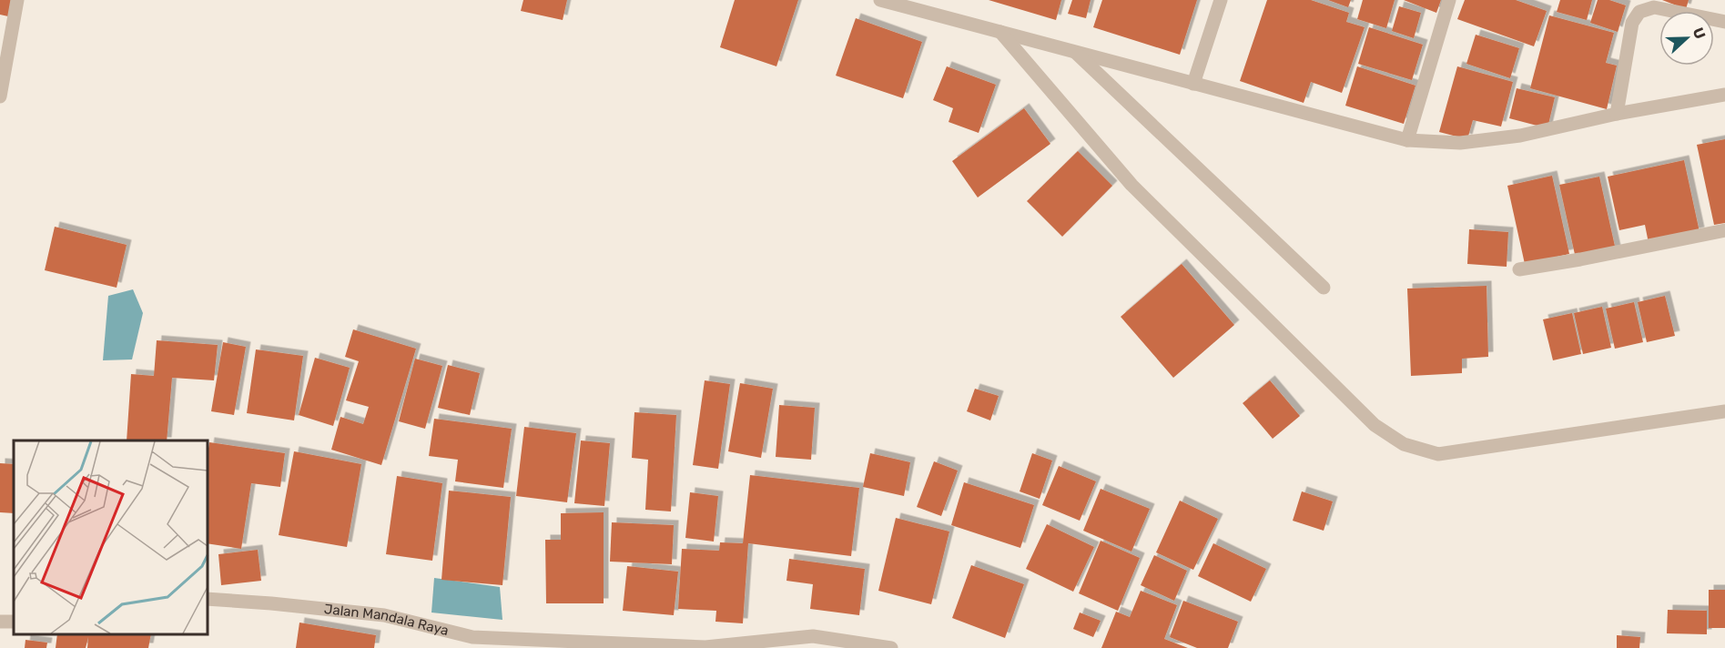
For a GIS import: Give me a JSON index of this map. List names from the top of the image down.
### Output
{
  "streets": {
    "street": ["Jalan Mandala Raya"]
  },
  "north": "right"
}
